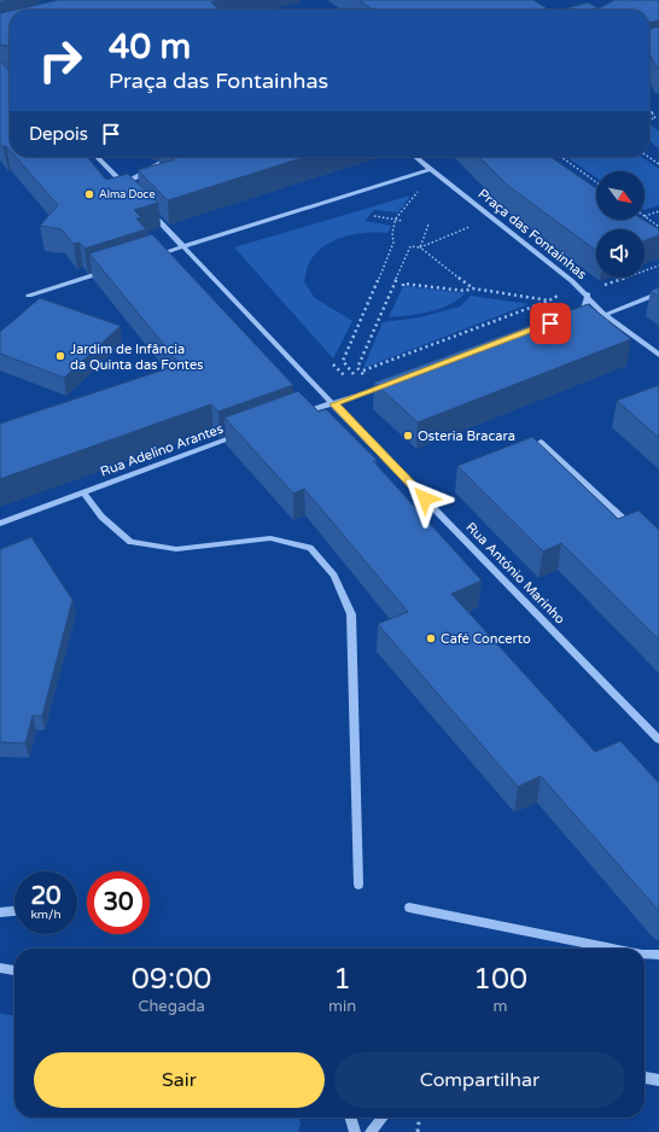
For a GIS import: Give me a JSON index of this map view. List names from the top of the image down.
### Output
{
  "streets": {
    "street": ["Praça das Fontainhas", "Rua Adelino Arantes", "Rua António Marinho"]
  },
  "places": [
    "Alma Doce",
    "Jardim de Infância da Quinta das Fontes",
    "Osteria Bracara",
    "Café Concerto"
  ],
  "north": "bottom right",
  "page": {
    "turn": ["40 m", "Praça das Fontainhas"],
    "then": "Depois",
    "speed": "20 km/h",
    "limit": "30",
    "eta": [
      "09:00",
      "Chegada",
      "1",
      "min",
      "100",
      "m"
    ],
    "buttons": ["Sair", "Compartilhar"]
  }
}
